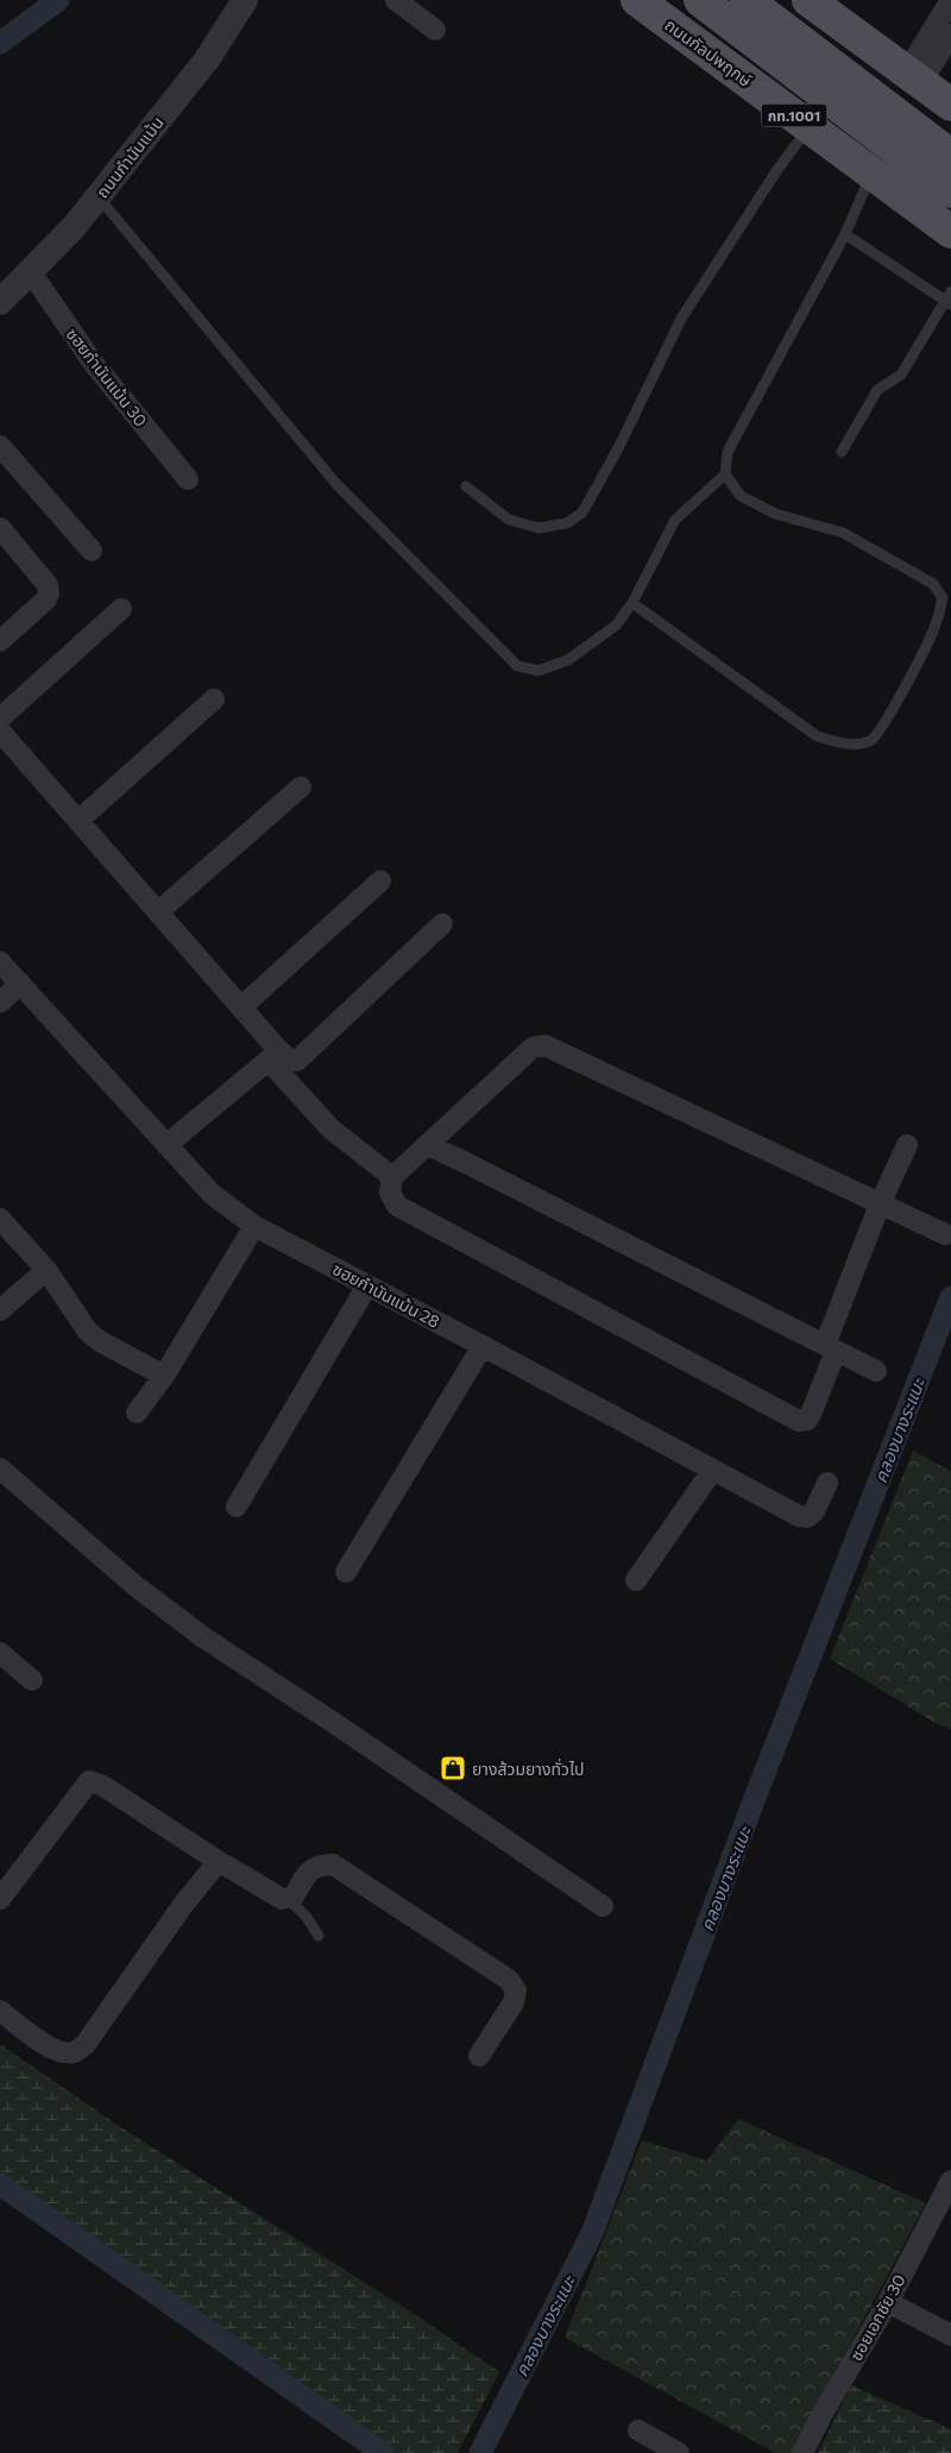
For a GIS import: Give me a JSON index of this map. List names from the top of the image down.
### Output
{
  "streets": {
    "main road": ["ถนนกัลปพฤกษ์", "กท.1001"],
    "street": [
      "ถนนกำนันแม้น",
      "ซฮยกำนันแม้น 30",
      "ซฮยกำนันแม้น 28",
      "ซอยเอกชัย 30"
    ]
  },
  "crossings": [
    ["ถนนกำนันแม้น", "ซฮยกำนันแม้น 30"]
  ],
  "water": ["คลองบางระแนะ"],
  "places": {
    "shop": ["ยางส้วมยางทั่วไป"]
  }
}
